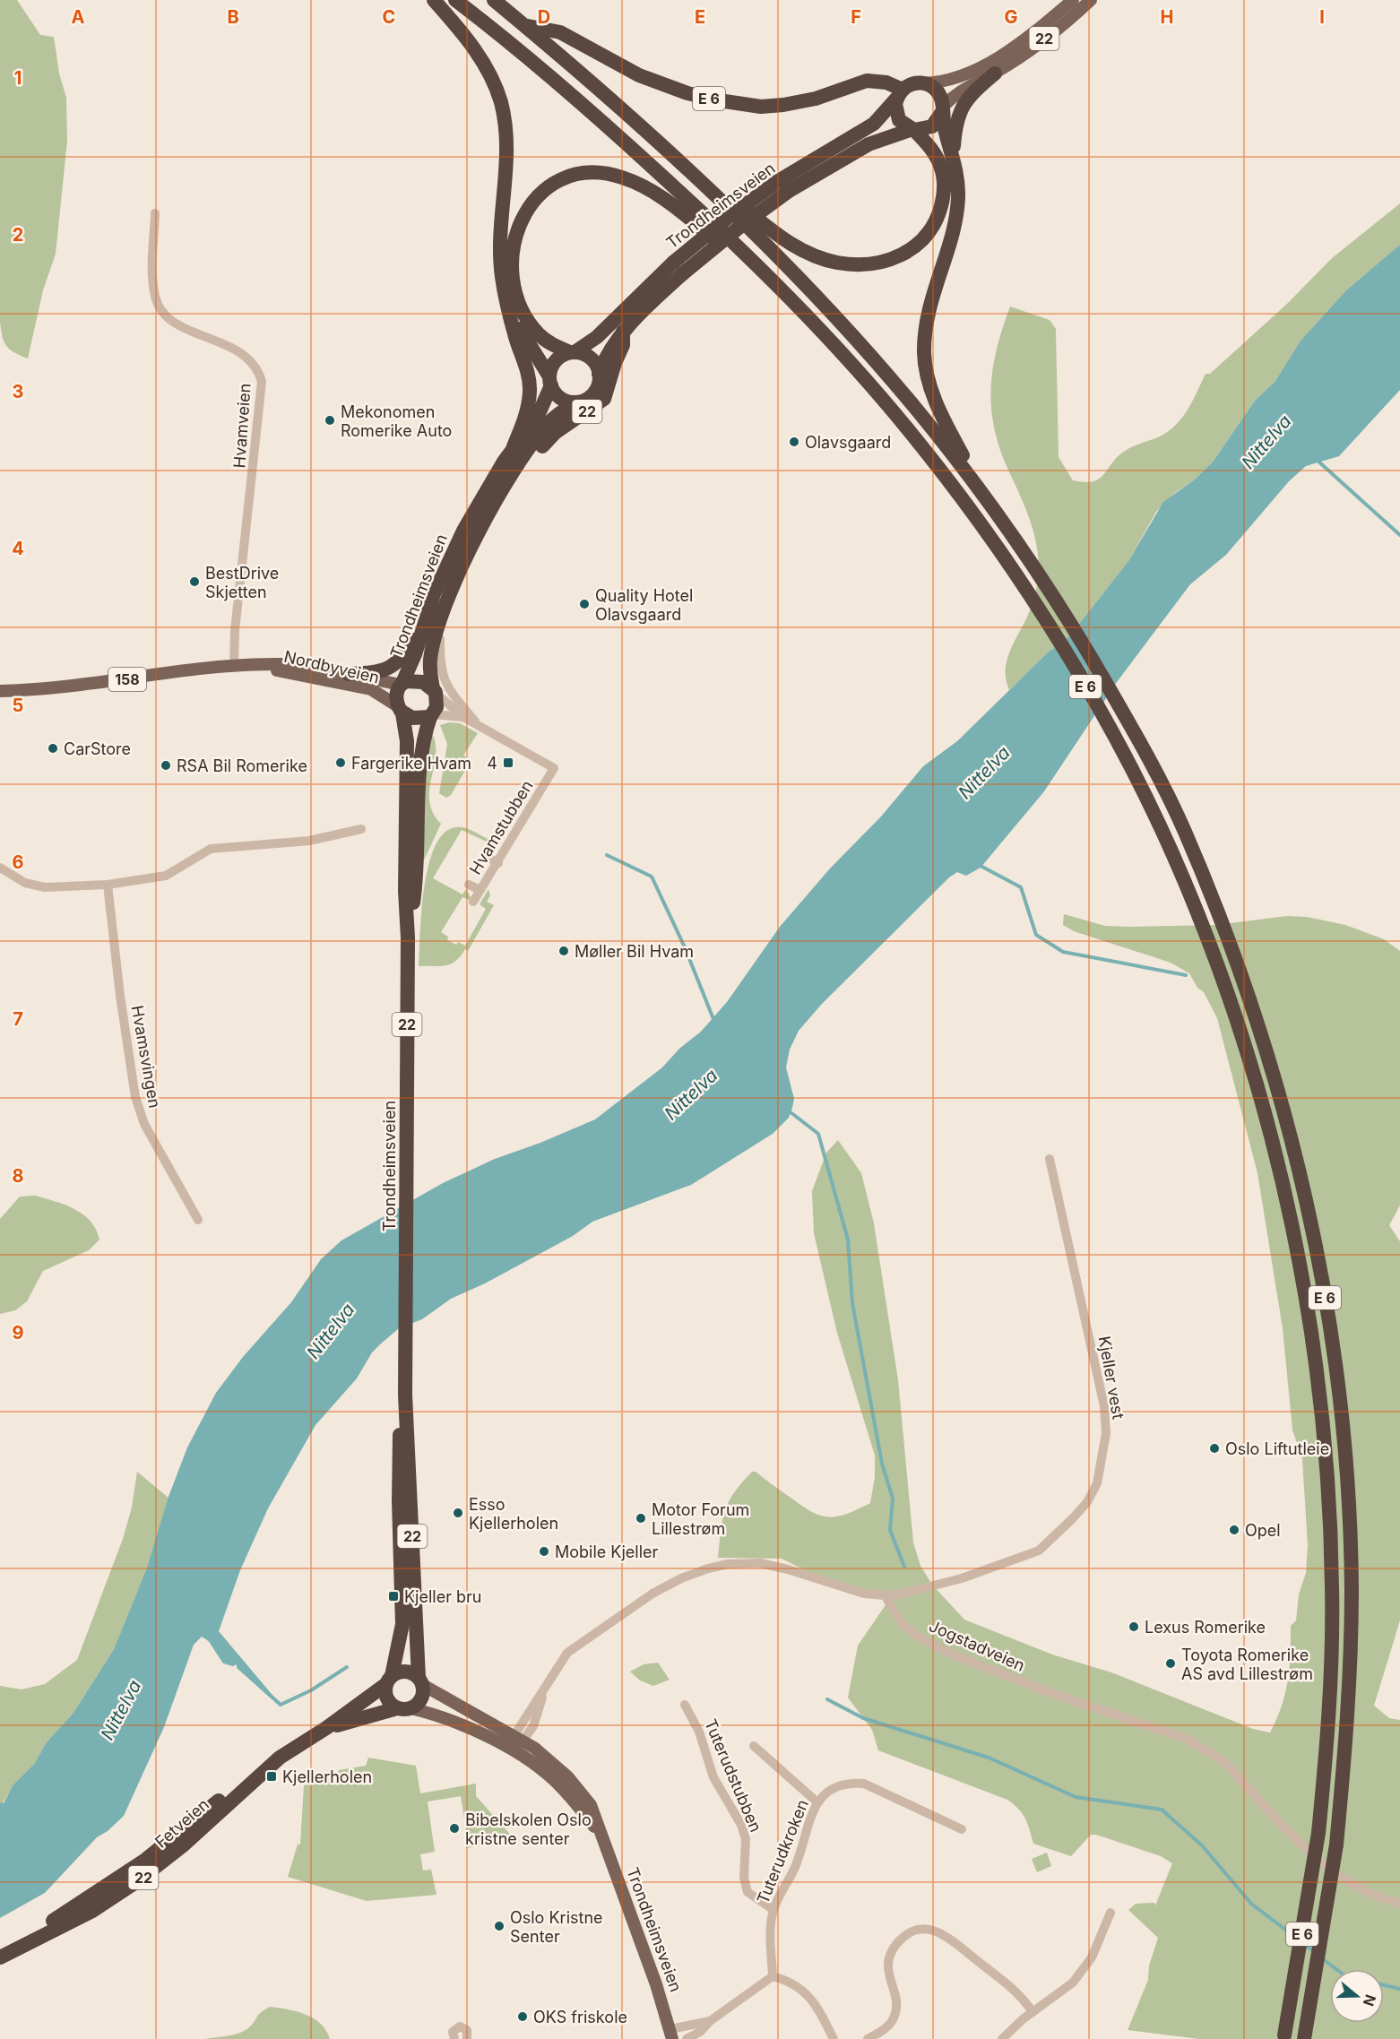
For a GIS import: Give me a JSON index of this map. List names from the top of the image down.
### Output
{
  "streets": {
    "highway": [
      "22",
      "E 6",
      "Trondheimsveien",
      "Fetveien"
    ],
    "main road": ["Nordbyveien", "158"],
    "street": [
      "Hvamveien",
      "Hvamstubben",
      "Hvamsvingen",
      "Kjeller vest",
      "Jogstadveien",
      "Tuterudstubben",
      "Tuterudkroken"
    ]
  },
  "crossings": [
    ["22", "E 6"],
    ["22", "Trondheimsveien"],
    ["22", "Nordbyveien"],
    ["22", "Fetveien"],
    ["E 6", "Trondheimsveien"],
    ["Trondheimsveien", "Nordbyveien"],
    ["Trondheimsveien", "Fetveien"],
    ["Hvamveien", "Nordbyveien"],
    ["Kjeller vest", "Jogstadveien"],
    ["Tuterudstubben", "Tuterudkroken"]
  ],
  "water": ["Nittelva"],
  "places": {
    "other": [
      "Mekonomen Romerike Auto",
      "Olavsgaard",
      "BestDrive Skjetten",
      "Quality Hotel Olavsgaard",
      "CarStore",
      "Fargerike Hvam",
      "RSA Bil Romerike",
      "Møller Bil Hvam",
      "Oslo Liftutleie",
      "Esso Kjellerholen",
      "Motor Forum Lillestrøm",
      "Opel",
      "Mobile Kjeller",
      "Lexus Romerike",
      "Toyota Romerike AS avd Lillestrøm",
      "Bibelskolen Oslo kristne senter",
      "Oslo Kristne Senter",
      "OKS friskole"
    ],
    "transit": ["4", "Kjeller bru", "Kjellerholen"]
  },
  "north": "right",
  "grid": {
    "columns": [
      "A",
      "B",
      "C",
      "D",
      "E",
      "F",
      "G",
      "H",
      "I"
    ],
    "rows": [
      "1",
      "2",
      "3",
      "4",
      "5",
      "6",
      "7",
      "8",
      "9"
    ]
  }
}
